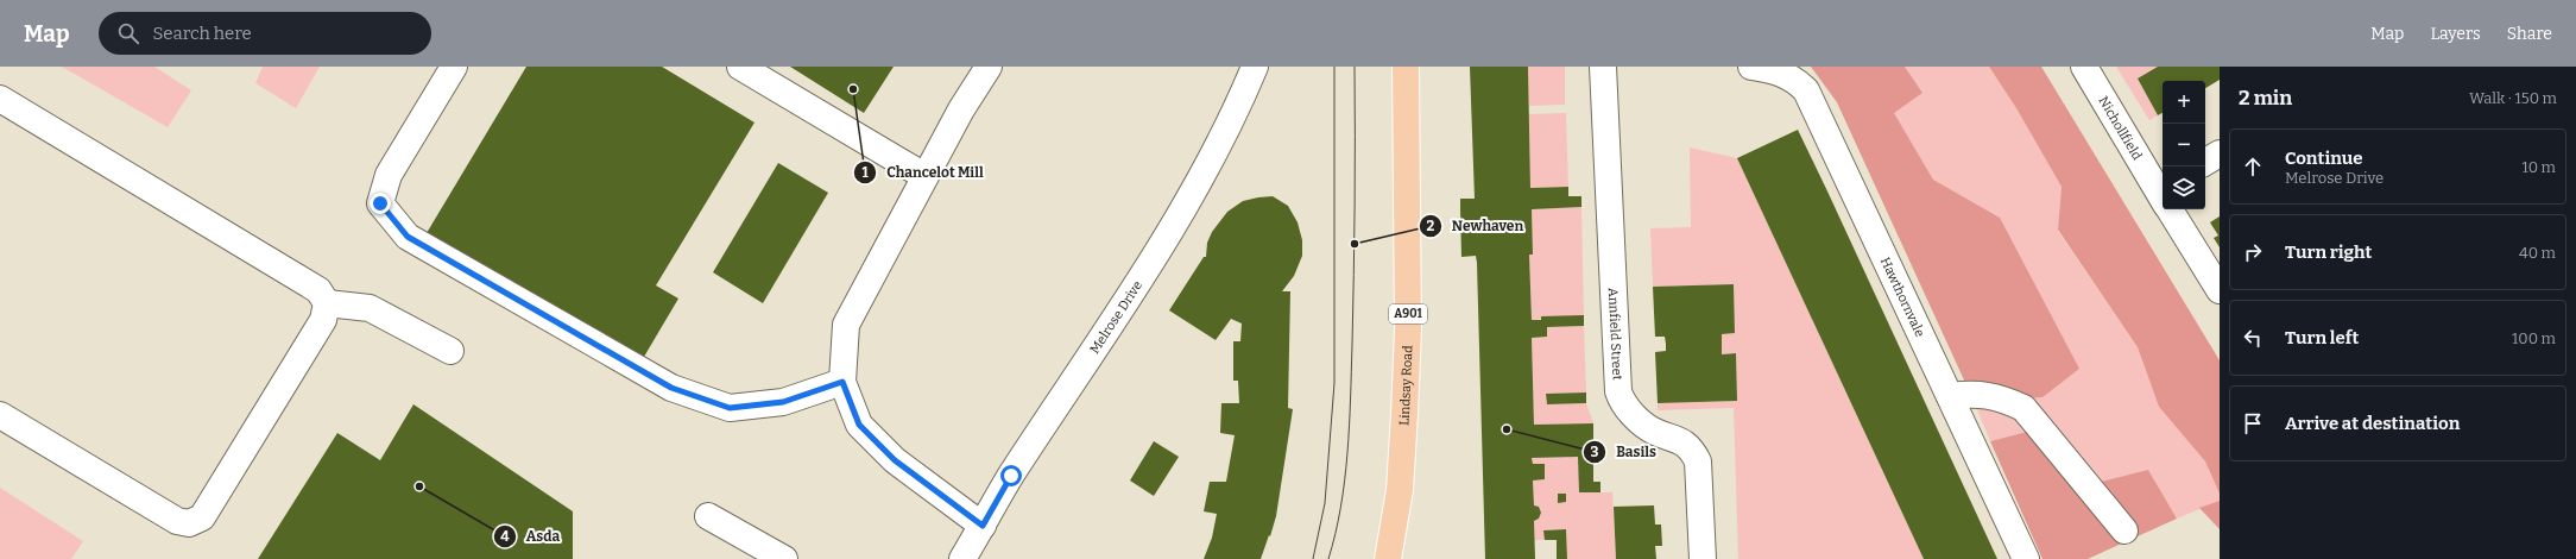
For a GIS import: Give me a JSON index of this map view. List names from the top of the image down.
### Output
{
  "streets": {
    "main road": ["A901", "Lindsay Road"],
    "street": [
      "Nichollfield",
      "Hawthornvale",
      "Melrose Drive",
      "Annfield Street"
    ]
  },
  "places": [
    "Chancelot Mill",
    "Newhaven",
    "Basils",
    "Asda"
  ],
  "page": {
    "header": "Map",
    "search": "Search here",
    "nav": ["Map", "Layers", "Share"],
    "heading": ["2 min", "Walk · 150 m"],
    "map_buttons": ["+", "−"],
    "list": [
      ["Continue", "Melrose Drive", "10 m"],
      ["Turn right", "40 m"],
      ["Turn left", "100 m"],
      "Arrive at destination"
    ]
  }
}
